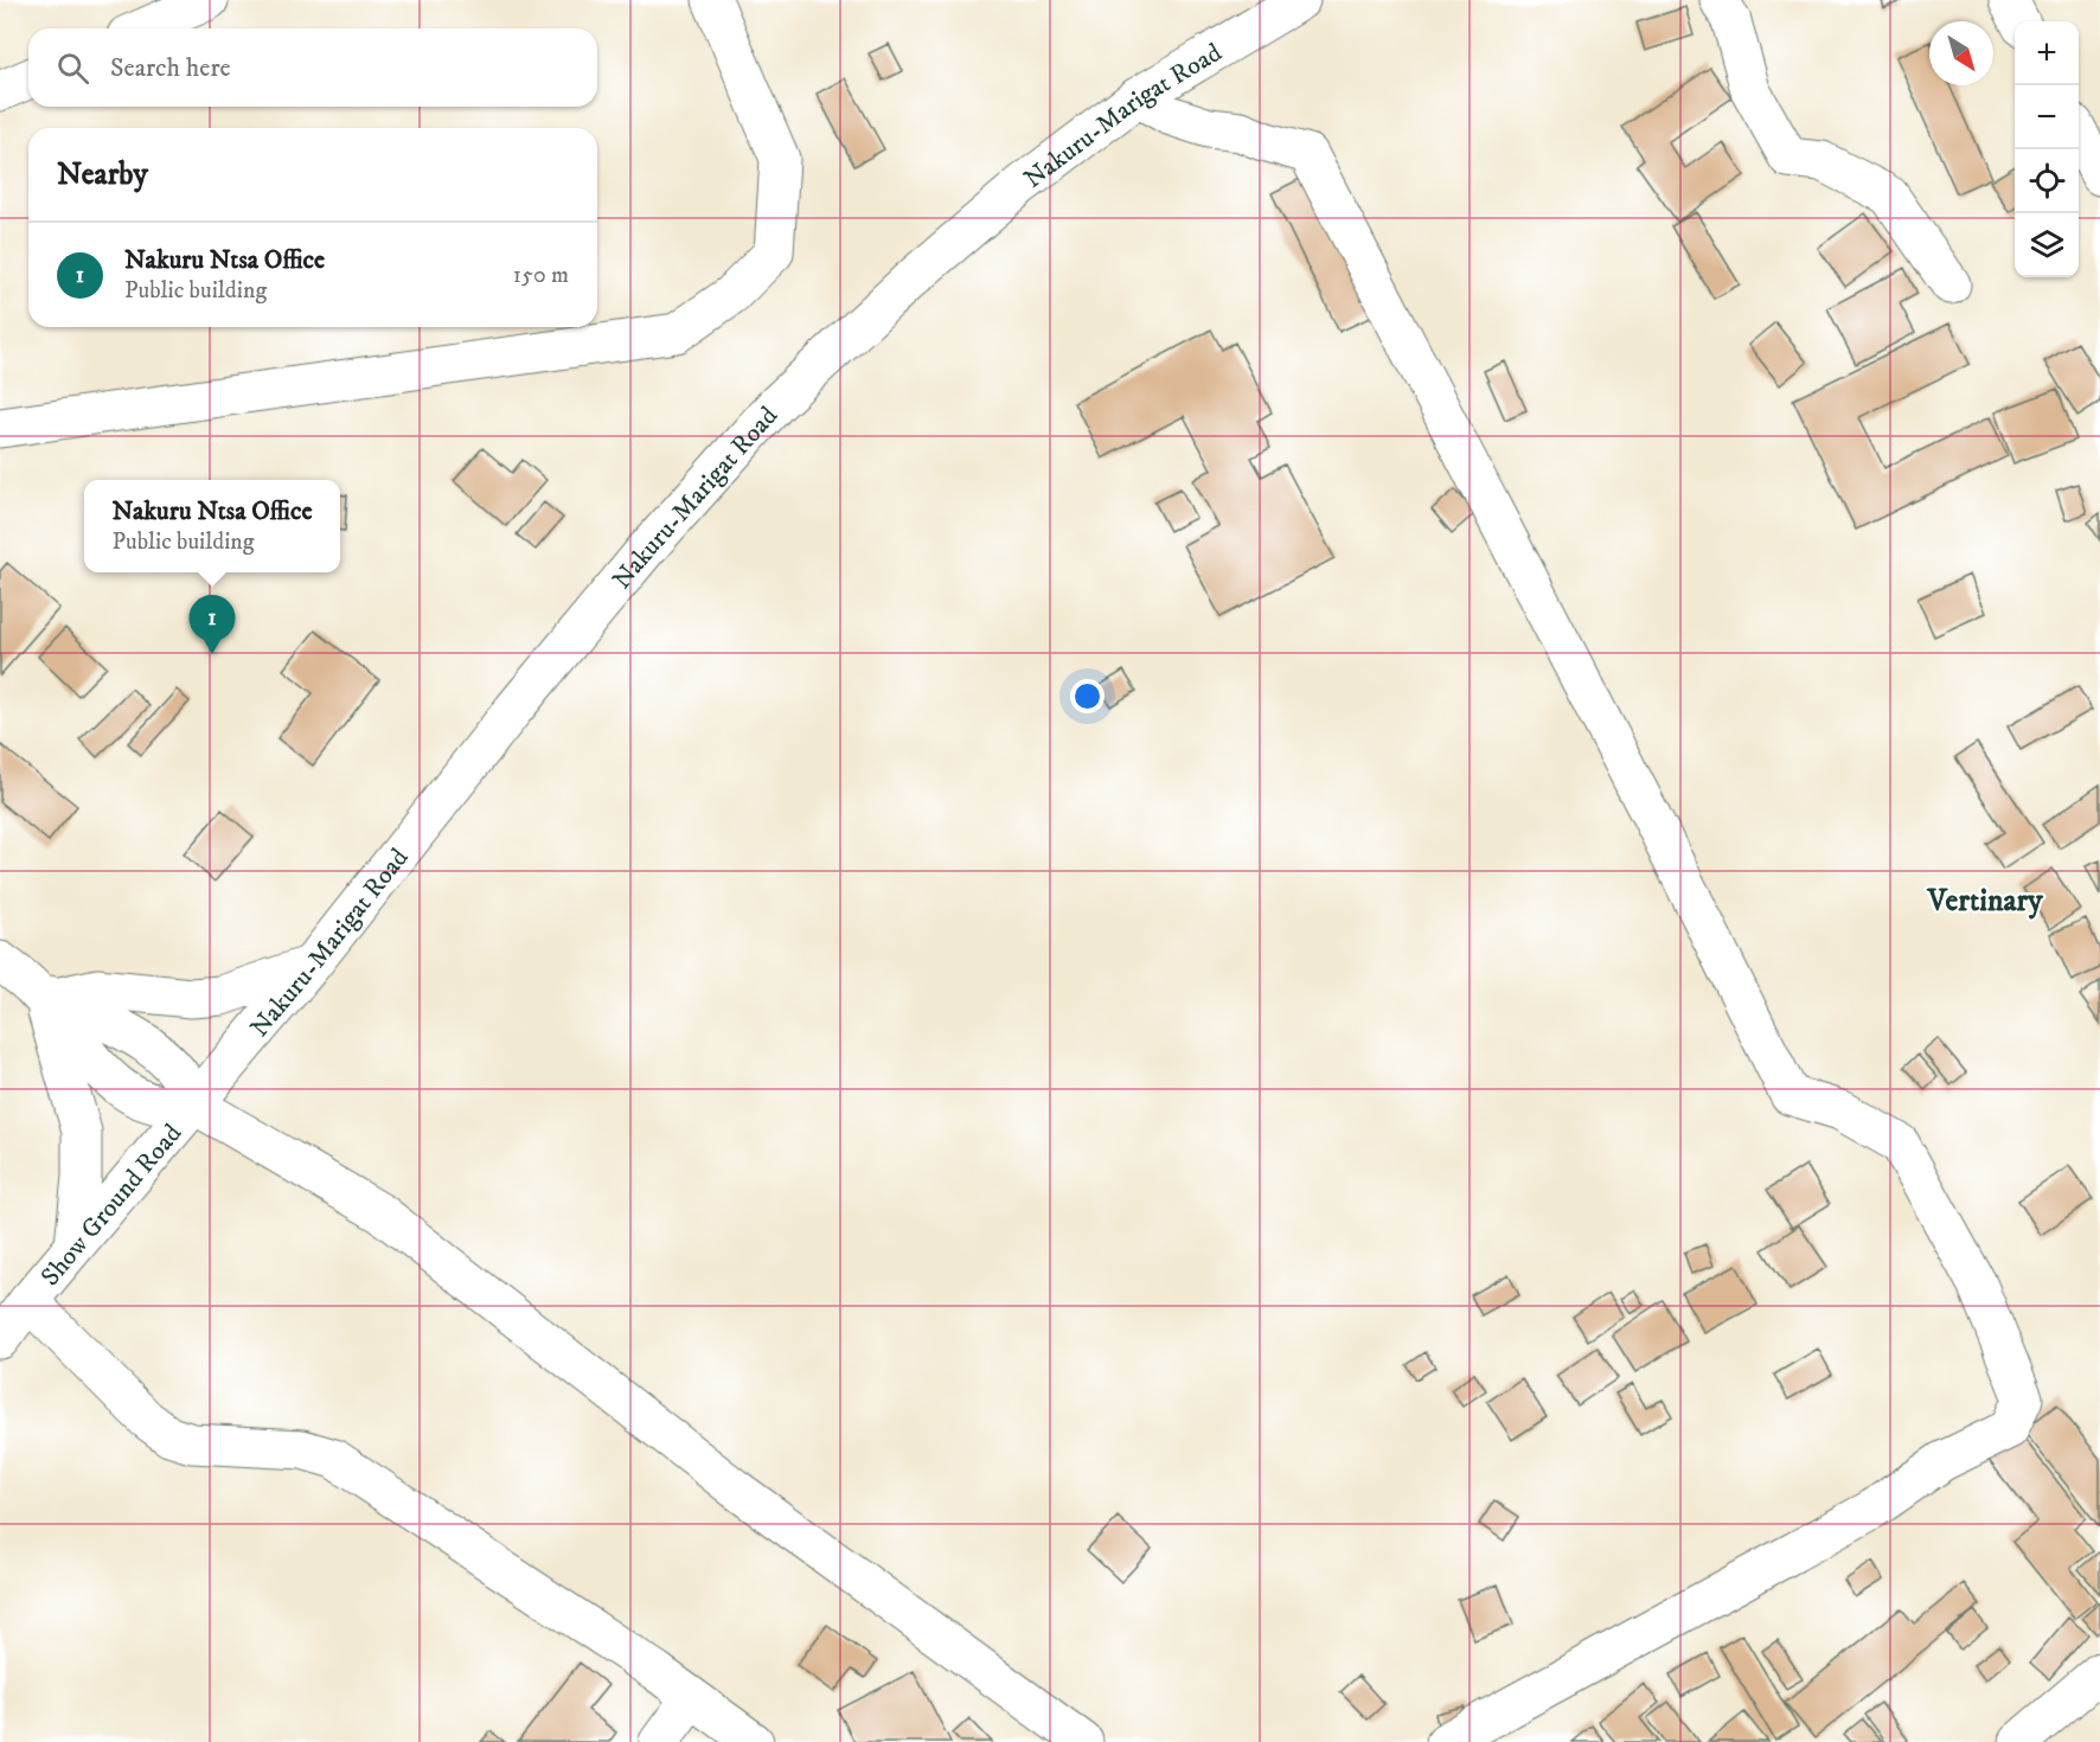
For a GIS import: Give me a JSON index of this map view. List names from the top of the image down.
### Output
{
  "streets": {
    "street": ["Nakuru-Marigat Road", "Show Ground Road"]
  },
  "crossings": [
    ["Nakuru-Marigat Road", "Show Ground Road"]
  ],
  "districts": ["Vertinary"],
  "north": "bottom right",
  "page": {
    "map_buttons": ["+", "−"],
    "search": "Search here",
    "heading": "Nearby",
    "list": [
      {
        "mark": "1",
        "name": "Nakuru Ntsa Office",
        "note": "Public building",
        "value": "150 m"
      }
    ],
    "popup": ["Nakuru Ntsa Office", "Public building"],
    "pins": "1"
  }
}
